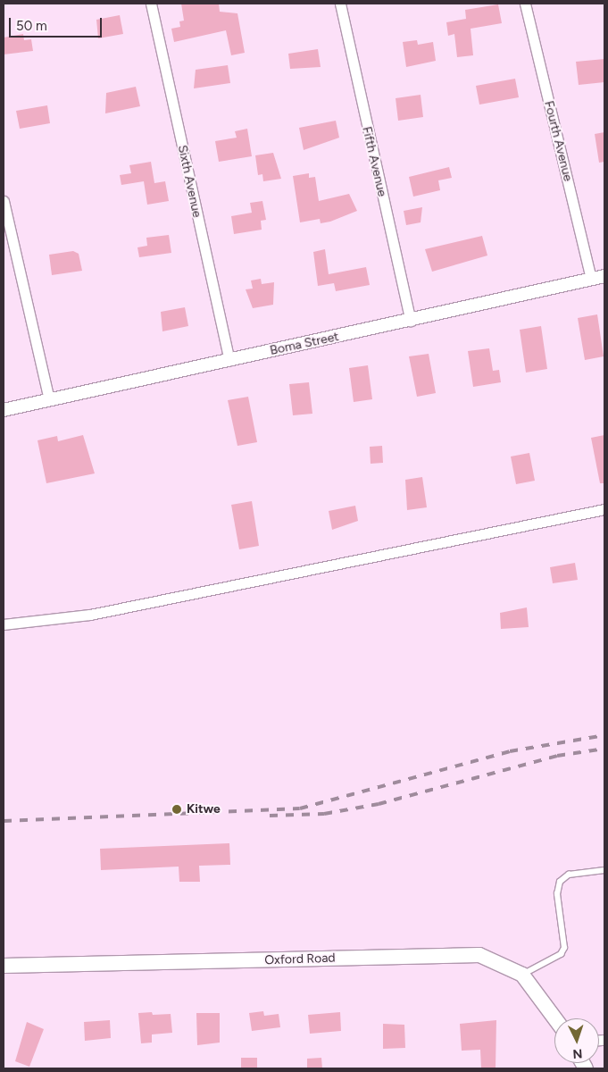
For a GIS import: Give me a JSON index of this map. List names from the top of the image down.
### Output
{
  "streets": {
    "main road": ["Oxford Road"],
    "street": [
      "Fourth Avenue",
      "Fifth Avenue",
      "Sixth Avenue",
      "Boma Street"
    ]
  },
  "crossings": [
    ["Fourth Avenue", "Boma Street"],
    ["Fifth Avenue", "Boma Street"],
    ["Sixth Avenue", "Boma Street"]
  ],
  "places": ["Kitwe"],
  "scale_bar": "50 m",
  "north": "bottom"
}
